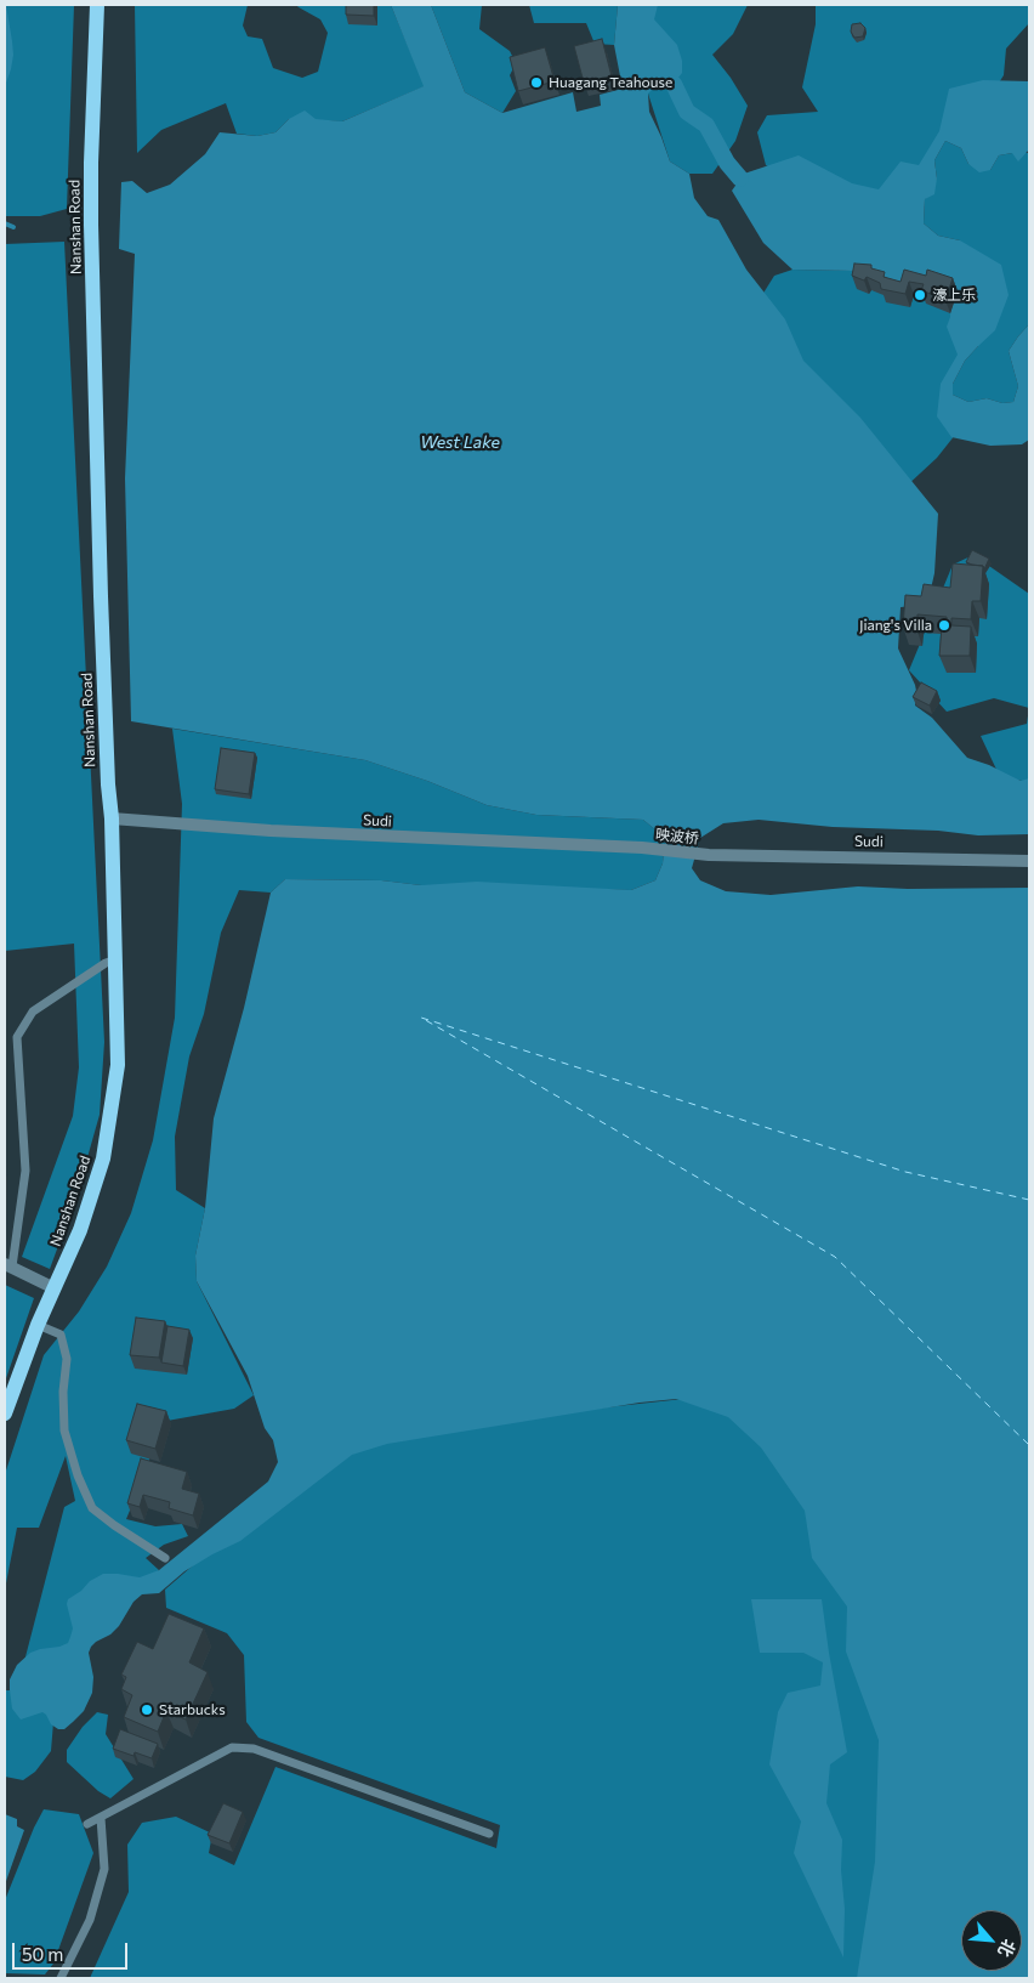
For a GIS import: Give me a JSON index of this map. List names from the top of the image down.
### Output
{
  "streets": {
    "main road": ["Nanshan Road"],
    "street": ["Sudi", "映波桥"]
  },
  "crossings": [
    ["Nanshan Road", "Sudi"],
    ["Sudi", "映波桥"]
  ],
  "water": ["West Lake"],
  "places": [
    "Huagang Teahouse",
    "濠上乐",
    "Jiang's Villa",
    "Starbucks"
  ],
  "scale_bar": "50 m",
  "north": "bottom right"
}
